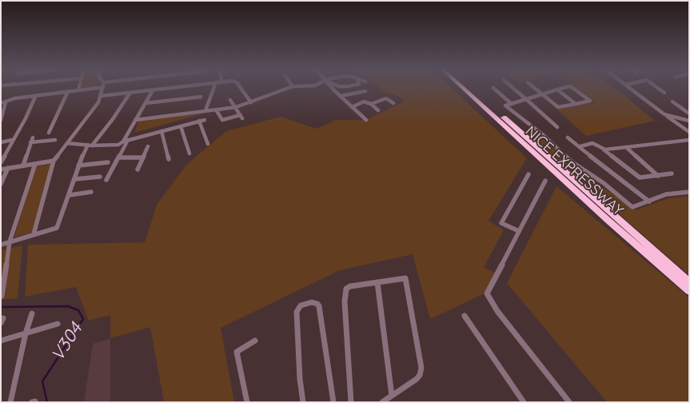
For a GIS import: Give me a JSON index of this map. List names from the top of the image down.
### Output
{
  "streets": {
    "highway": ["NICE EXPRESSWAY"]
  },
  "water": ["V304"]
}
